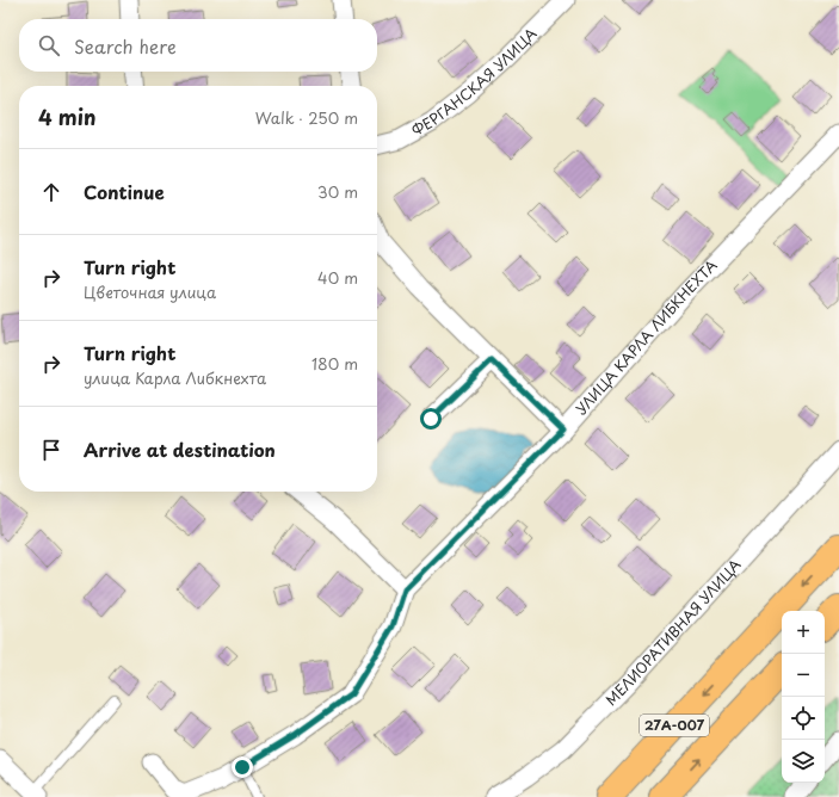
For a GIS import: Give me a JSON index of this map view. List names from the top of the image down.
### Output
{
  "streets": {
    "highway": ["27А-007"],
    "street": ["ФЕРГАНСКАЯ УЛИЦА", "УЛИЦА КАРЛА ЛИБКНЕХТА", "МЕЛИОРАТИВНАЯ УЛИЦА"]
  },
  "page": {
    "search": "Search here",
    "heading": ["4 min", "Walk · 250 m"],
    "list": [
      ["Continue", "30 m"],
      ["Turn right", "Цветочная улица", "40 m"],
      ["Turn right", "улица Карла Либкнехта", "180 m"],
      "Arrive at destination"
    ],
    "map_buttons": ["+", "−"]
  }
}
